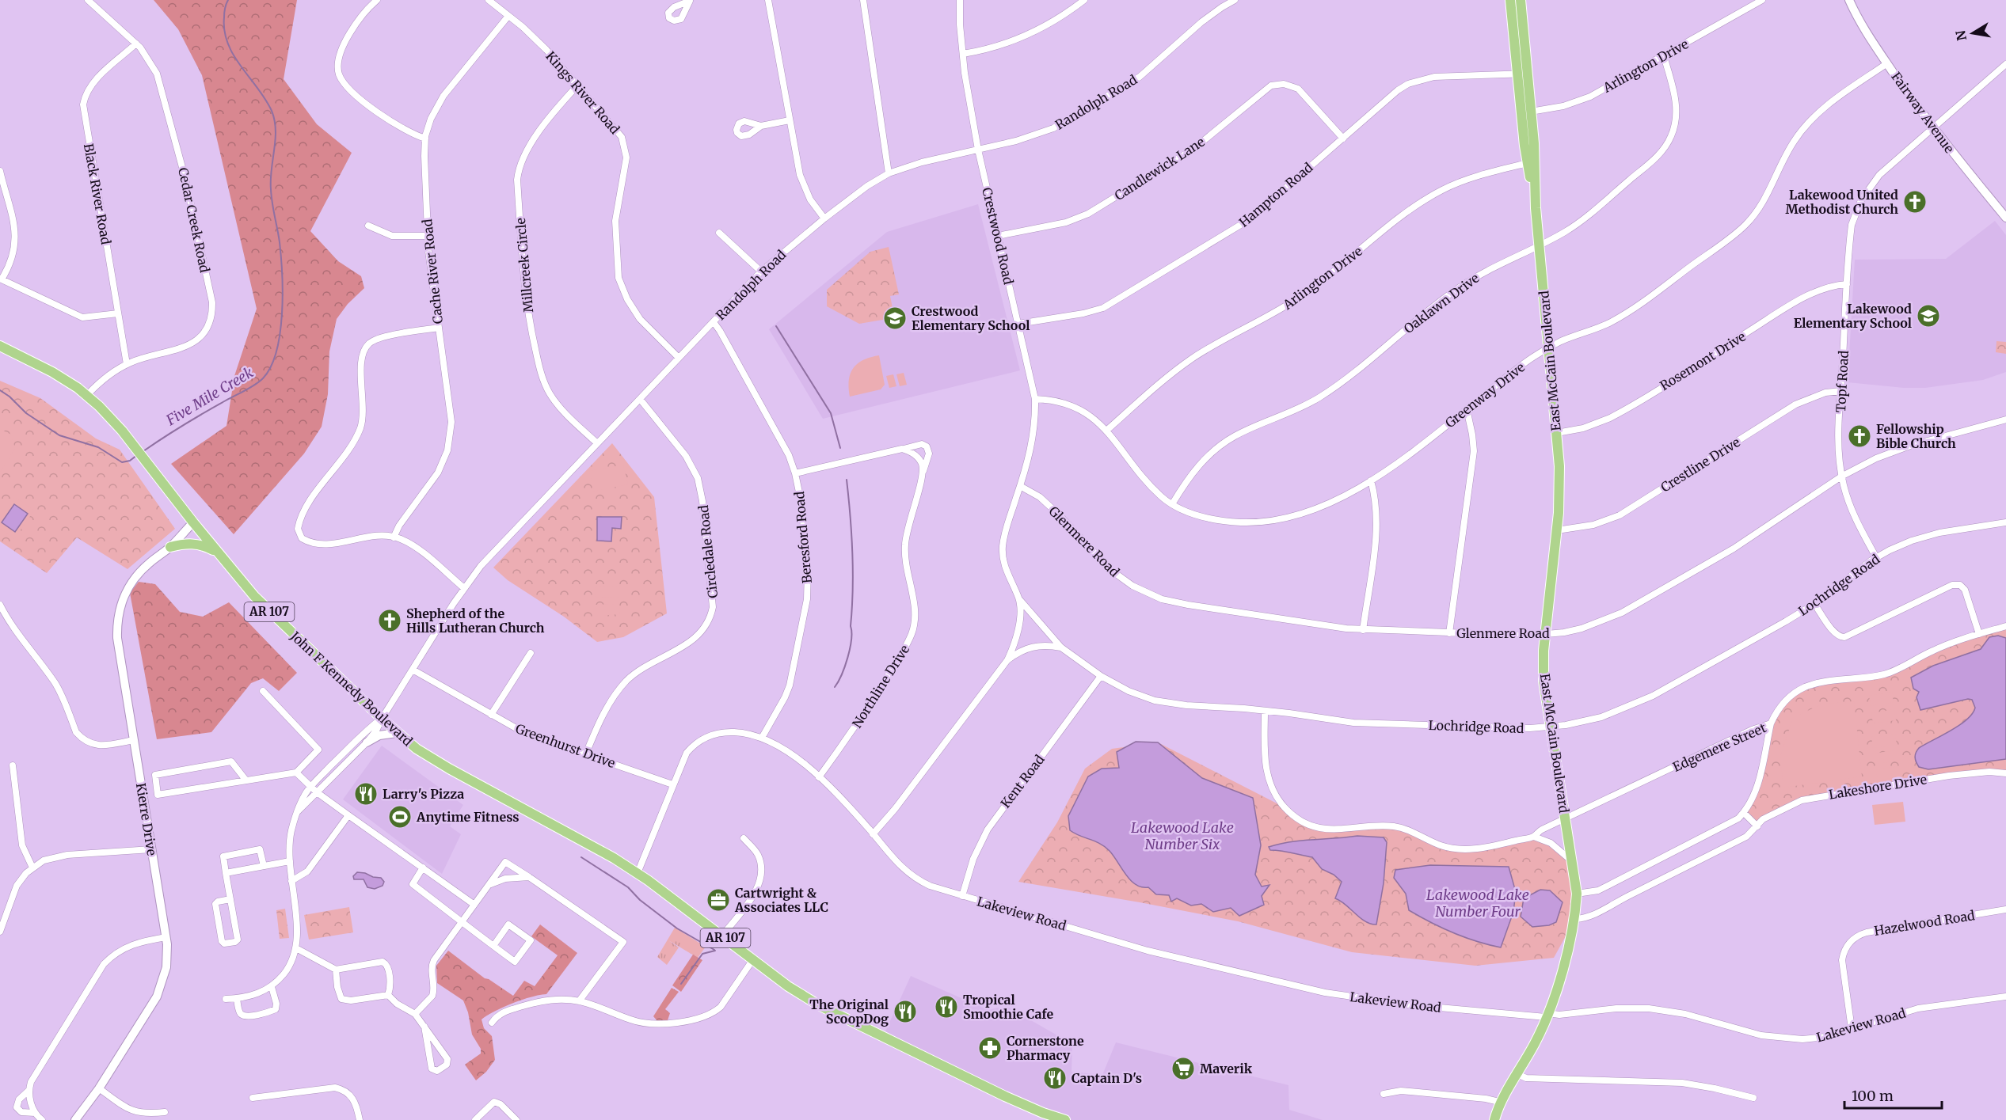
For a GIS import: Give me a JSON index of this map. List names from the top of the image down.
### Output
{
  "streets": {
    "main road": ["East McCain Boulevard", "AR 107", "John F Kennedy Boulevard"],
    "street": [
      "Arlington Drive",
      "Kings River Road",
      "Randolph Road",
      "Fairway Avenue",
      "Candlewick Lane",
      "Black River Road",
      "Hampton Road",
      "Cedar Creek Road",
      "Crestwood Road",
      "Millcreek Circle",
      "Cache River Road",
      "Oaklawn Drive",
      "Rosemont Drive",
      "Topf Road",
      "Greenway Drive",
      "Crestline Drive",
      "Beresford Road",
      "Glenmere Road",
      "Circledale Road",
      "Lochridge Road",
      "Northline Drive",
      "Greenhurst Drive",
      "Edgemere Street",
      "Kent Road",
      "Lakeshore Drive",
      "Kierre Drive",
      "Lakeview Road",
      "Hazelwood Road"
    ]
  },
  "crossings": [
    ["Arlington Drive", "Oaklawn Drive"],
    ["Arlington Drive", "East McCain Boulevard"],
    ["Arlington Drive", "Greenway Drive"],
    ["Kings River Road", "Randolph Road"],
    ["Kings River Road", "Millcreek Circle"],
    ["Kings River Road", "Cache River Road"],
    ["Randolph Road", "Crestwood Road"],
    ["Randolph Road", "Millcreek Circle"],
    ["Randolph Road", "Beresford Road"],
    ["Randolph Road", "Circledale Road"],
    ["Randolph Road", "John F Kennedy Boulevard"],
    ["Randolph Road", "Greenhurst Drive"],
    ["Fairway Avenue", "Topf Road"],
    ["Fairway Avenue", "Greenway Drive"],
    ["Candlewick Lane", "Hampton Road"],
    ["Candlewick Lane", "Crestwood Road"],
    ["Black River Road", "Cedar Creek Road"],
    ["Hampton Road", "Crestwood Road"],
    ["Hampton Road", "East McCain Boulevard"],
    ["Cedar Creek Road", "John F Kennedy Boulevard"],
    ["Crestwood Road", "Greenway Drive"],
    ["Crestwood Road", "Glenmere Road"],
    ["Crestwood Road", "Lochridge Road"],
    ["Crestwood Road", "Lakeview Road"],
    ["Oaklawn Drive", "East McCain Boulevard"],
    ["Oaklawn Drive", "Greenway Drive"],
    ["East McCain Boulevard", "Rosemont Drive"],
    ["East McCain Boulevard", "Greenway Drive"],
    ["East McCain Boulevard", "Crestline Drive"],
    ["East McCain Boulevard", "Glenmere Road"],
    ["East McCain Boulevard", "Lochridge Road"],
    ["East McCain Boulevard", "Edgemere Street"],
    ["East McCain Boulevard", "Lakeshore Drive"],
    ["East McCain Boulevard", "Lakeview Road"],
    ["Rosemont Drive", "Topf Road"],
    ["Topf Road", "Crestline Drive"],
    ["Topf Road", "Glenmere Road"],
    ["Topf Road", "Lochridge Road"],
    ["Beresford Road", "Northline Drive"],
    ["Beresford Road", "Lakeview Road"],
    ["Circledale Road", "Greenhurst Drive"],
    ["Lochridge Road", "Edgemere Street"],
    ["Lochridge Road", "Kent Road"],
    ["Northline Drive", "Lakeview Road"],
    ["John F Kennedy Boulevard", "Kierre Drive"],
    ["John F Kennedy Boulevard", "Lakeview Road"],
    ["Greenhurst Drive", "Lakeview Road"],
    ["Kent Road", "Lakeview Road"],
    ["Lakeview Road", "Hazelwood Road"]
  ],
  "water": ["Five Mile Creek", "Lakewood Lake Number Six", "Lakewood Lake Number Four"],
  "places": {
    "church": ["Lakewood United Methodist Church", "Fellowship Bible Church", "Shepherd of the Hills Lutheran Church"],
    "school or university": ["Lakewood Elementary School", "Crestwood Elementary School"],
    "restaurant": [
      "Larry's Pizza",
      "Tropical Smoothie Cafe",
      "The Original ScoopDog",
      "Captain D's"
    ],
    "sports": ["Anytime Fitness"],
    "office": ["Cartwright & Associates LLC"],
    "pharmacy": ["Cornerstone Pharmacy"],
    "supermarket": ["Maverik"]
  },
  "scale_bar": "100 m",
  "north": "left"
}
